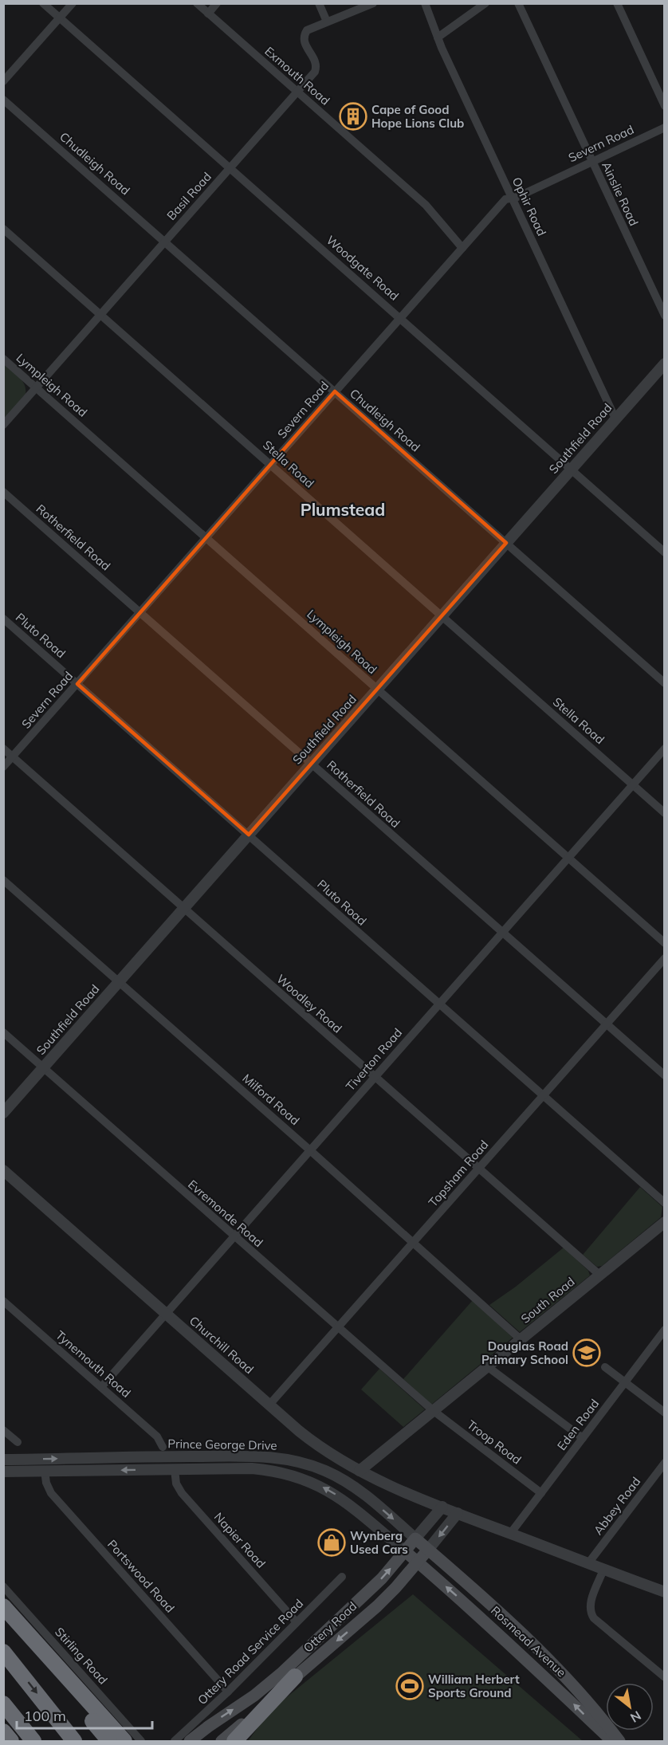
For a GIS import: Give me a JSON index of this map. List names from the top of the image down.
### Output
{
  "streets": {
    "main road": ["Ottery Road", "Rosmead Avenue"],
    "street": [
      "Exmouth Road",
      "Severn Road",
      "Chudleigh Road",
      "Ainslie Road",
      "Basil Road",
      "Ophir Road",
      "Woodgate Road",
      "Lympleigh Road",
      "Southfield Road",
      "Stella Road",
      "Rotherfield Road",
      "Pluto Road",
      "Woodley Road",
      "Tiverton Road",
      "Milford Road",
      "Topsham Road",
      "Evremonde Road",
      "South Road",
      "Churchill Road",
      "Tynemouth Road",
      "Eden Road",
      "Troop Road",
      "Prince George Drive",
      "Abbey Road",
      "Napier Road",
      "Portswood Road",
      "Ottery Road Service Road",
      "Stirling Road"
    ]
  },
  "crossings": [
    ["Exmouth Road", "Severn Road"],
    ["Exmouth Road", "Basil Road"],
    ["Severn Road", "Chudleigh Road"],
    ["Severn Road", "Ainslie Road"],
    ["Severn Road", "Ophir Road"],
    ["Severn Road", "Woodgate Road"],
    ["Severn Road", "Lympleigh Road"],
    ["Severn Road", "Stella Road"],
    ["Severn Road", "Rotherfield Road"],
    ["Severn Road", "Pluto Road"],
    ["Severn Road", "Woodley Road"],
    ["Chudleigh Road", "Basil Road"],
    ["Chudleigh Road", "Southfield Road"],
    ["Basil Road", "Woodgate Road"],
    ["Basil Road", "Lympleigh Road"],
    ["Basil Road", "Stella Road"],
    ["Ophir Road", "Southfield Road"],
    ["Woodgate Road", "Southfield Road"],
    ["Lympleigh Road", "Southfield Road"],
    ["Lympleigh Road", "Tiverton Road"],
    ["Southfield Road", "Stella Road"],
    ["Southfield Road", "Rotherfield Road"],
    ["Southfield Road", "Pluto Road"],
    ["Southfield Road", "Woodley Road"],
    ["Southfield Road", "Milford Road"],
    ["Southfield Road", "Evremonde Road"],
    ["Stella Road", "Tiverton Road"],
    ["Rotherfield Road", "Tiverton Road"],
    ["Rotherfield Road", "Topsham Road"],
    ["Pluto Road", "Tiverton Road"],
    ["Pluto Road", "Topsham Road"],
    ["Woodley Road", "Tiverton Road"],
    ["Woodley Road", "Topsham Road"],
    ["Woodley Road", "South Road"],
    ["Tiverton Road", "Milford Road"],
    ["Tiverton Road", "Evremonde Road"],
    ["Tiverton Road", "Churchill Road"],
    ["Tiverton Road", "Tynemouth Road"],
    ["Milford Road", "Topsham Road"],
    ["Milford Road", "South Road"],
    ["Topsham Road", "Evremonde Road"],
    ["Topsham Road", "Churchill Road"],
    ["Evremonde Road", "South Road"],
    ["Evremonde Road", "Troop Road"],
    ["South Road", "Churchill Road"],
    ["South Road", "Troop Road"],
    ["Churchill Road", "Ottery Road"],
    ["Eden Road", "Troop Road"],
    ["Prince George Drive", "Napier Road"],
    ["Prince George Drive", "Portswood Road"],
    ["Prince George Drive", "Ottery Road"],
    ["Prince George Drive", "Rosmead Avenue"],
    ["Napier Road", "Ottery Road Service Road"],
    ["Portswood Road", "Ottery Road Service Road"],
    ["Ottery Road", "Rosmead Avenue"]
  ],
  "districts": ["Plumstead"],
  "places": {
    "building": ["Cape of Good Hope Lions Club"],
    "school or university": ["Douglas Road Primary School"],
    "shop": ["Wynberg Used Cars"],
    "sports": ["William Herbert Sports Ground"]
  },
  "scale_bar": "100 m",
  "north": "bottom right"
}
